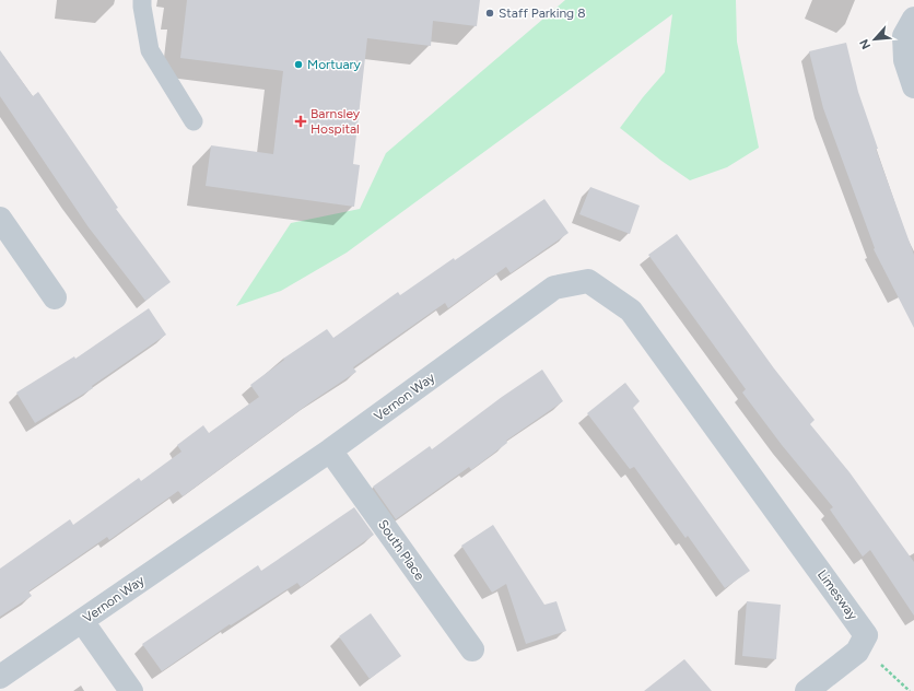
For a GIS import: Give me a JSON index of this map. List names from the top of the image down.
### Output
{
  "streets": {
    "street": ["Vernon Way", "South Place", "Limesway"]
  },
  "crossings": [
    ["Vernon Way", "South Place"],
    ["Vernon Way", "Limesway"]
  ],
  "places": {
    "other": ["Staff Parking 8", "Mortuary"],
    "health": ["Barnsley Hospital"]
  },
  "north": "bottom left"
}
